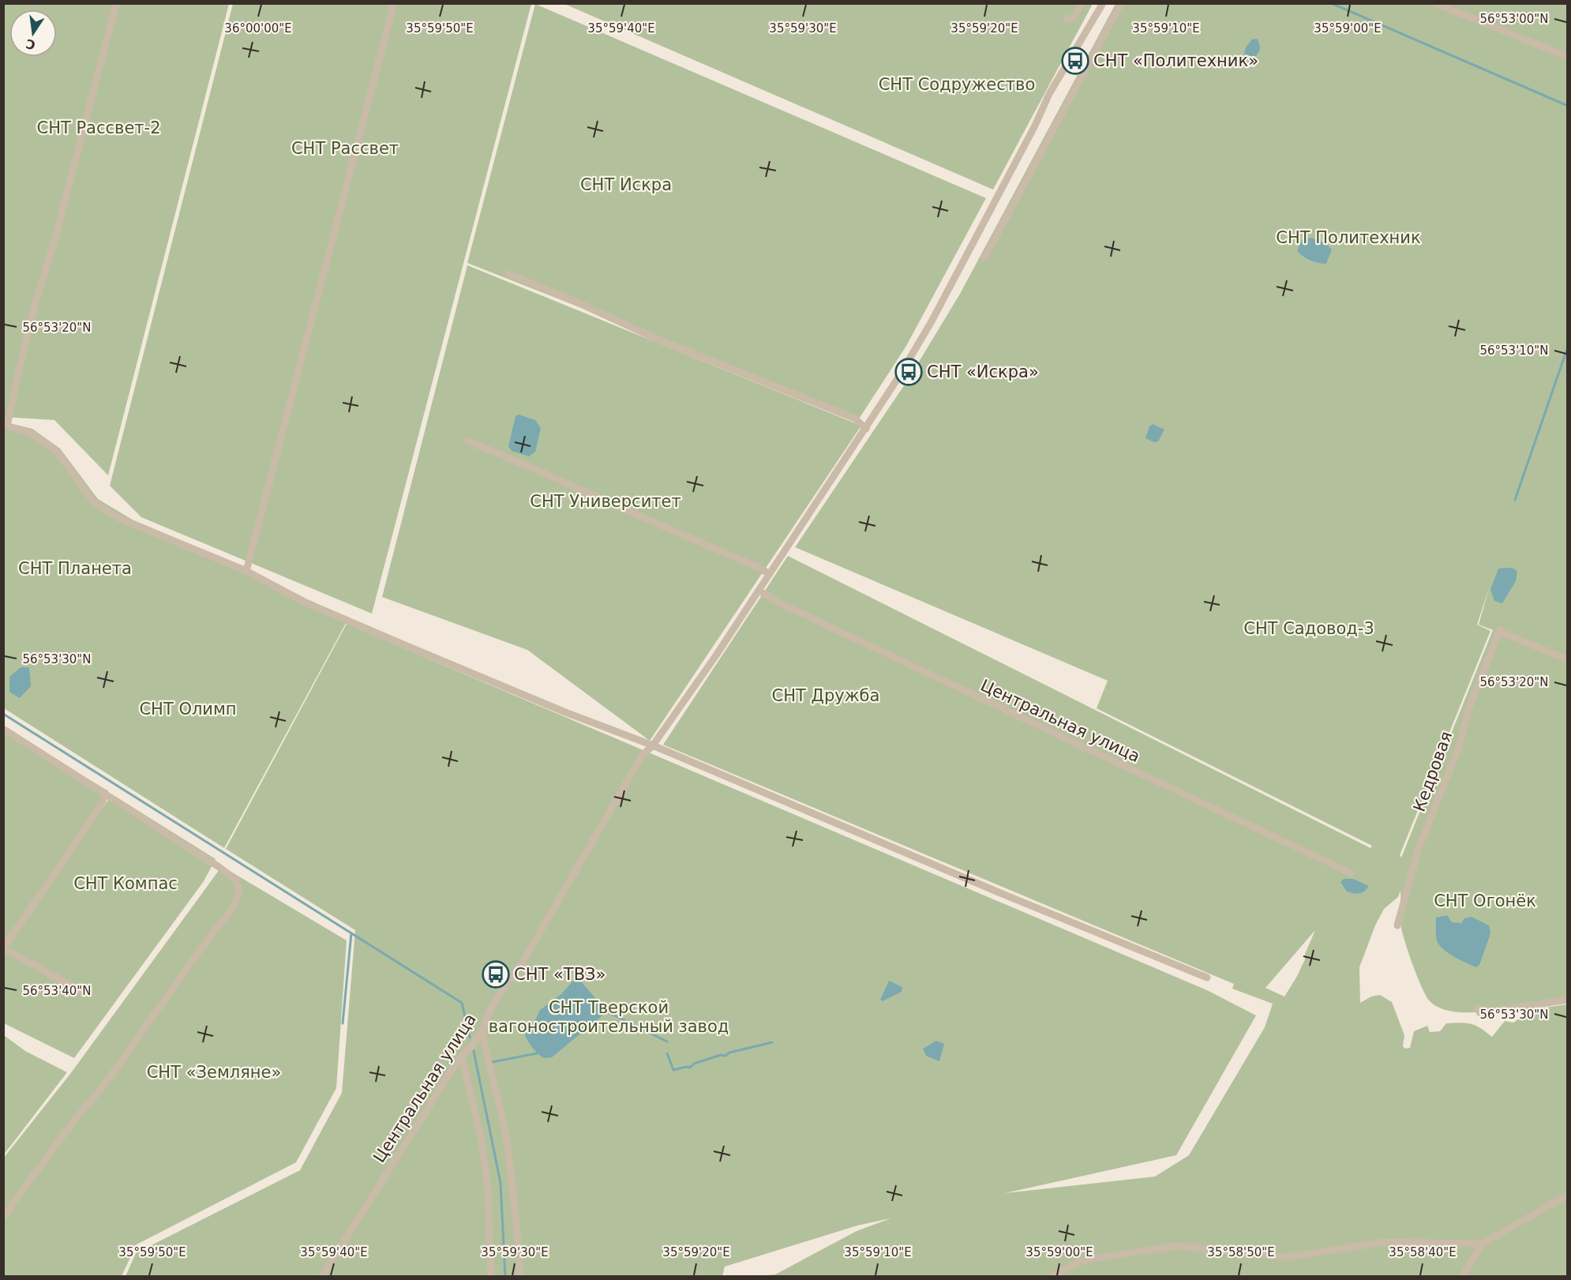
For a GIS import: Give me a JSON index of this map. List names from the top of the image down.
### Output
{
  "streets": {
    "street": ["Центральная улица", "Кедровая"]
  },
  "parks": [
    "СНТ Содружество",
    "СНТ Рассвет-2",
    "СНТ Рассвет",
    "СНТ Искра",
    "СНТ Политехник",
    "СНТ Университет",
    "СНТ Планета",
    "СНТ Садовод-3",
    "СНТ Дружба",
    "СНТ Олимп",
    "СНТ Компас",
    "СНТ Огонёк",
    "СНТ Тверской вагоностроительный завод",
    "СНТ «Земляне»"
  ],
  "places": {
    "bus stop": ["СНТ «Политехник»", "СНТ «Искра»", "СНТ «ТВЗ»"]
  },
  "north": "bottom",
  "coordinates": [
    "56°53'00\"N",
    "36°00'00\"E",
    "35°59'50\"E",
    "35°59'40\"E",
    "35°59'30\"E",
    "35°59'20\"E",
    "35°59'10\"E",
    "35°59'00\"E",
    "56°53'20\"N",
    "56°53'10\"N",
    "56°53'30\"N",
    "56°53'40\"N",
    "35°58'50\"E",
    "35°58'40\"E"
  ]
}
